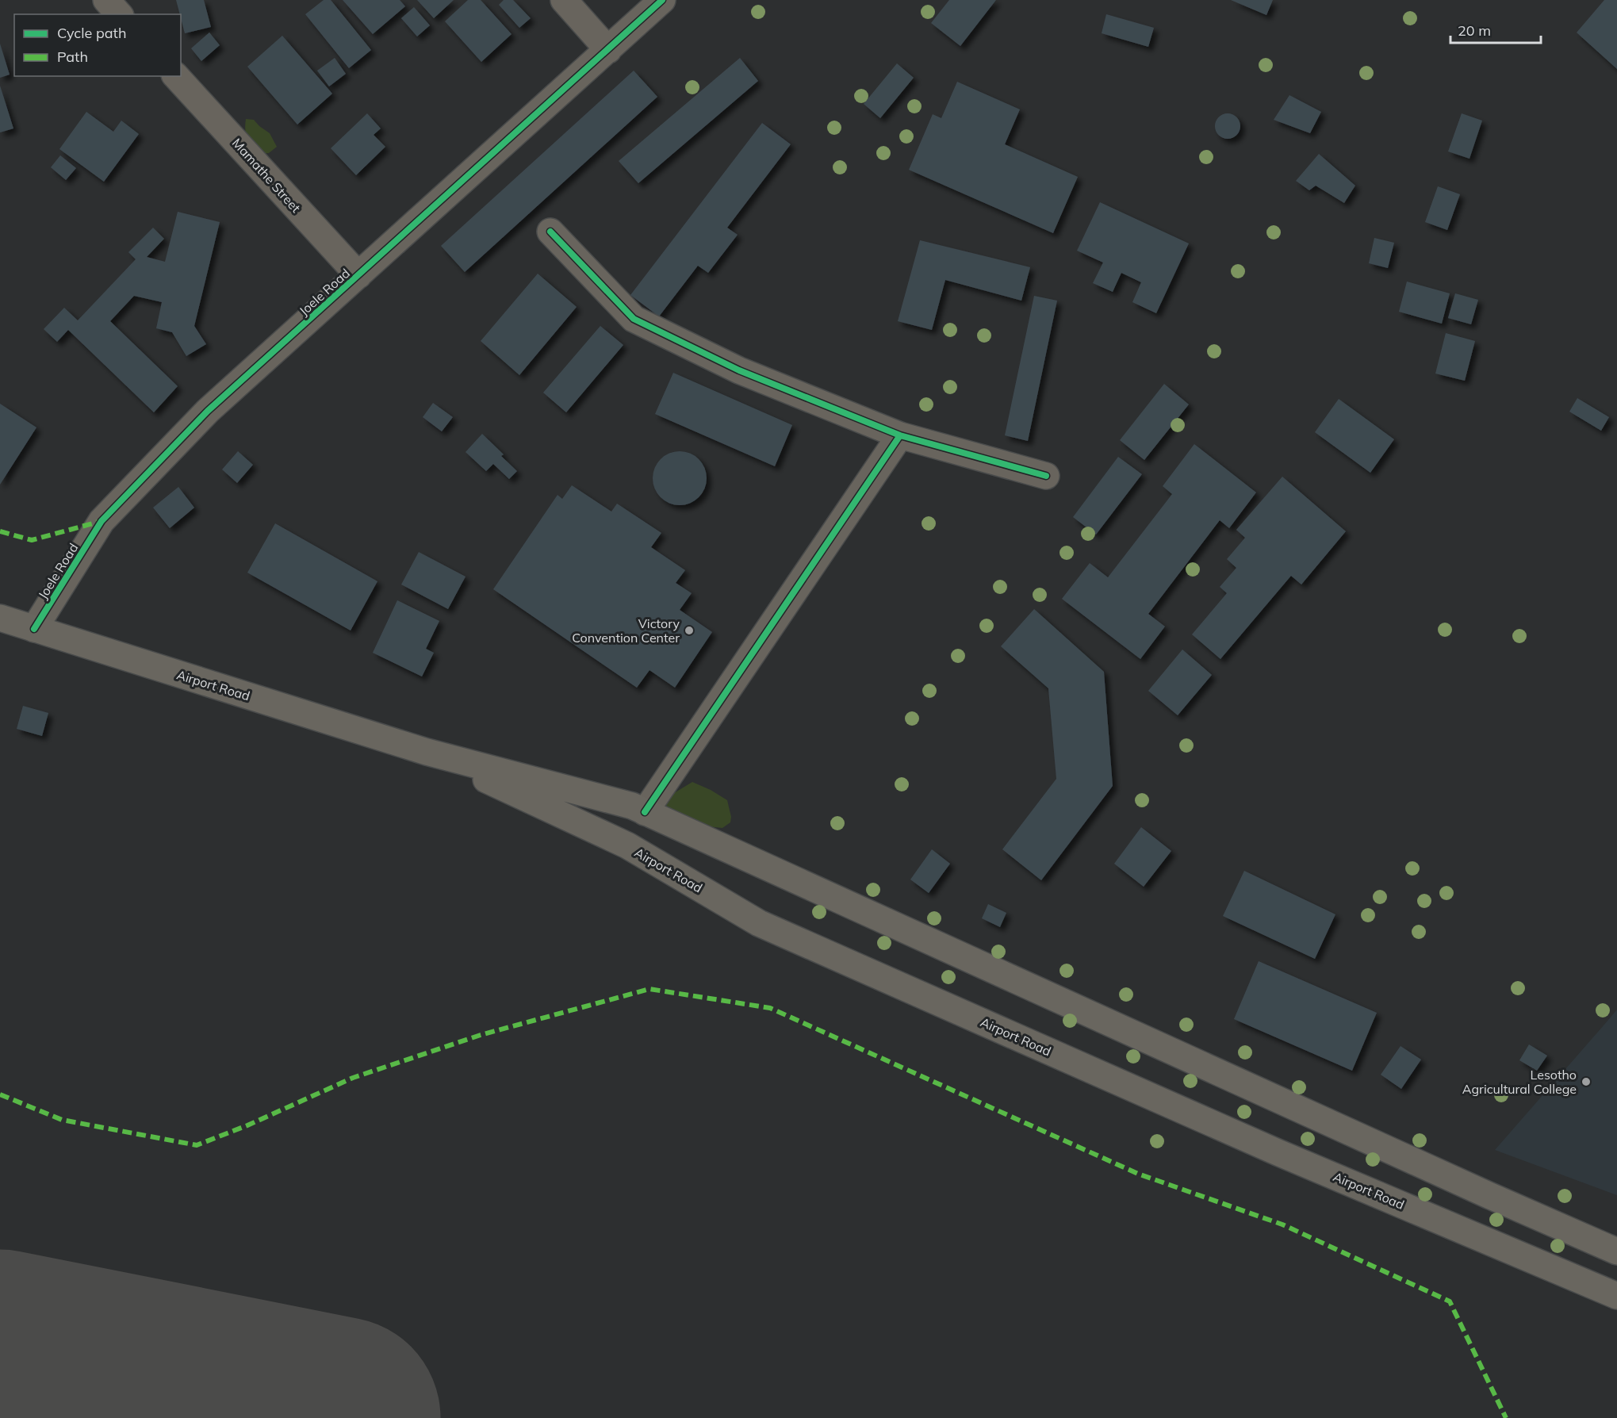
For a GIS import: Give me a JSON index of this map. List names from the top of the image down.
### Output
{
  "streets": {
    "main road": ["Airport Road"],
    "street": ["Mamathe Street", "Joele Road"]
  },
  "crossings": [
    ["Mamathe Street", "Joele Road"],
    ["Joele Road", "Airport Road"]
  ],
  "places": ["Victory Convention Center", "Lesotho Agricultural College"],
  "legend": ["Cycle path", "Path"],
  "scale_bar": "20 m"
}
